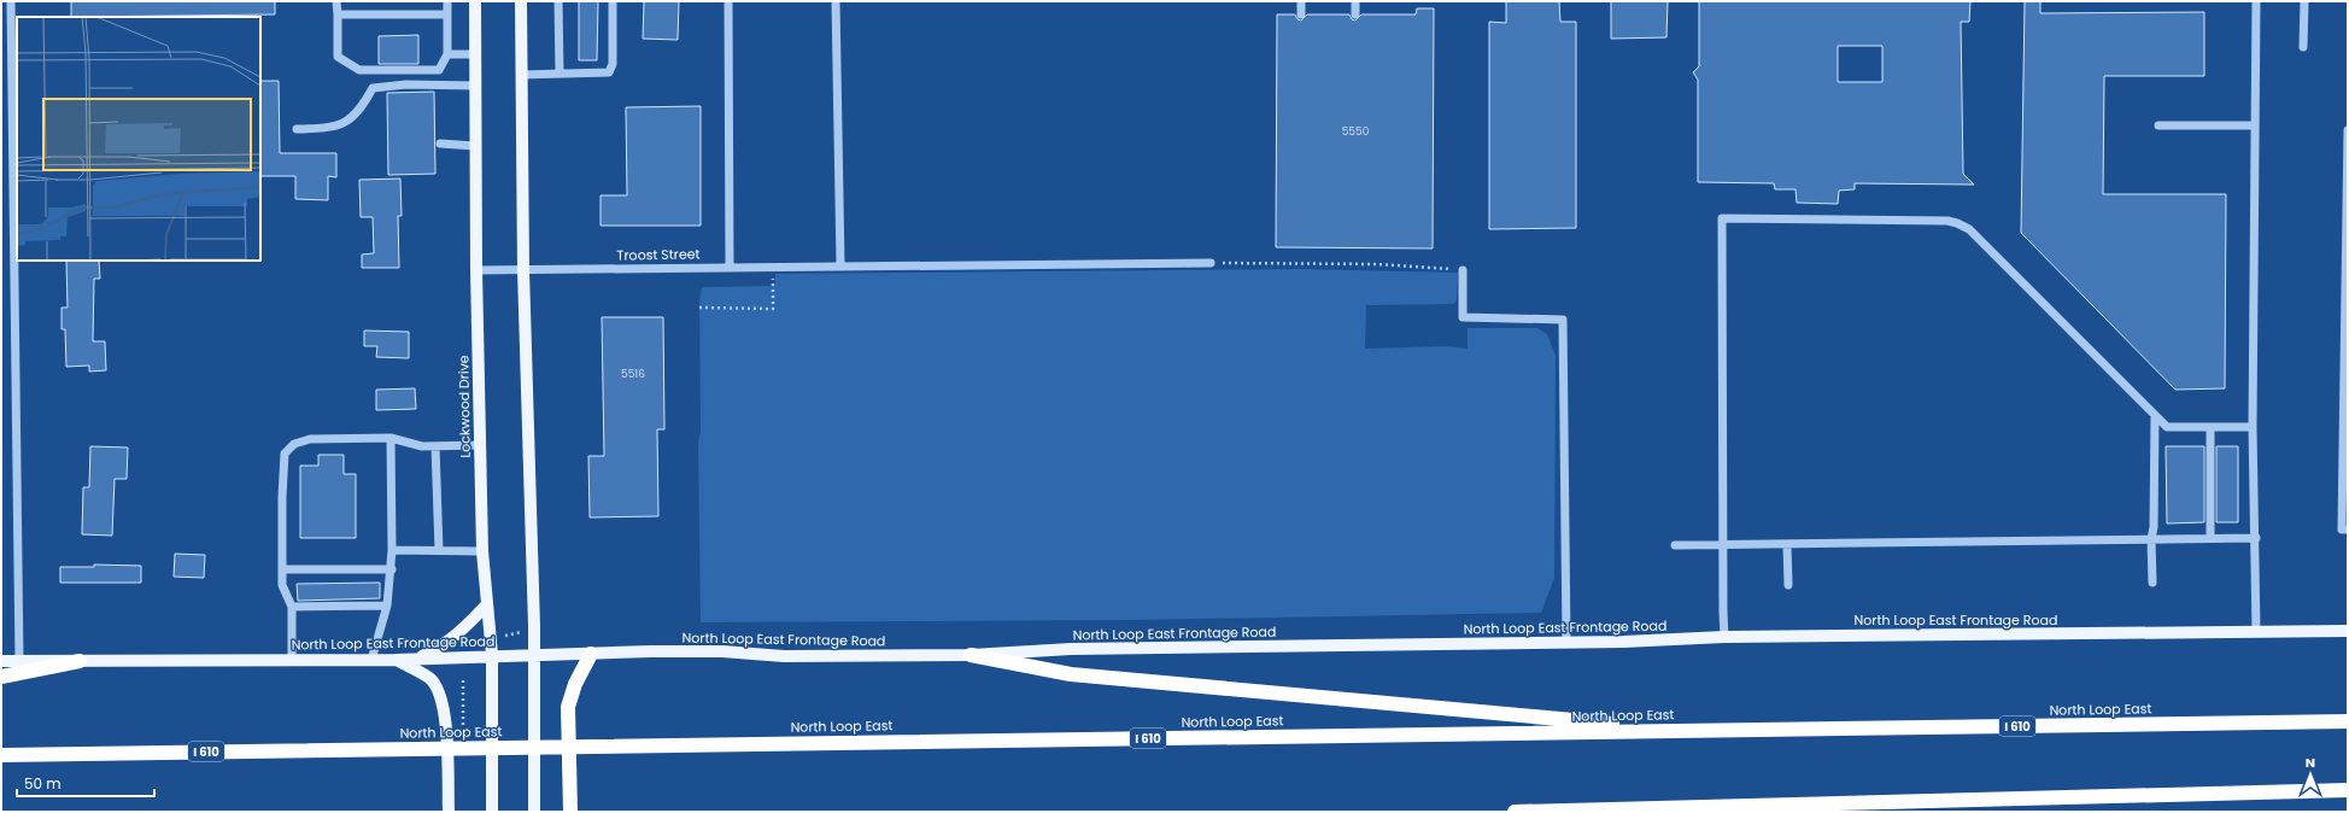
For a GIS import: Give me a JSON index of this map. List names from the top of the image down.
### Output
{
  "streets": {
    "highway": ["North Loop East", "I 610"],
    "main road": ["Lockwood Drive", "North Loop East Frontage Road"],
    "street": ["Troost Street"]
  },
  "crossings": [
    ["Troost Street", "Lockwood Drive"],
    ["Lockwood Drive", "North Loop East Frontage Road"]
  ],
  "house_numbers": ["5550", "5516"],
  "scale_bar": "50 m",
  "north": "top"
}
